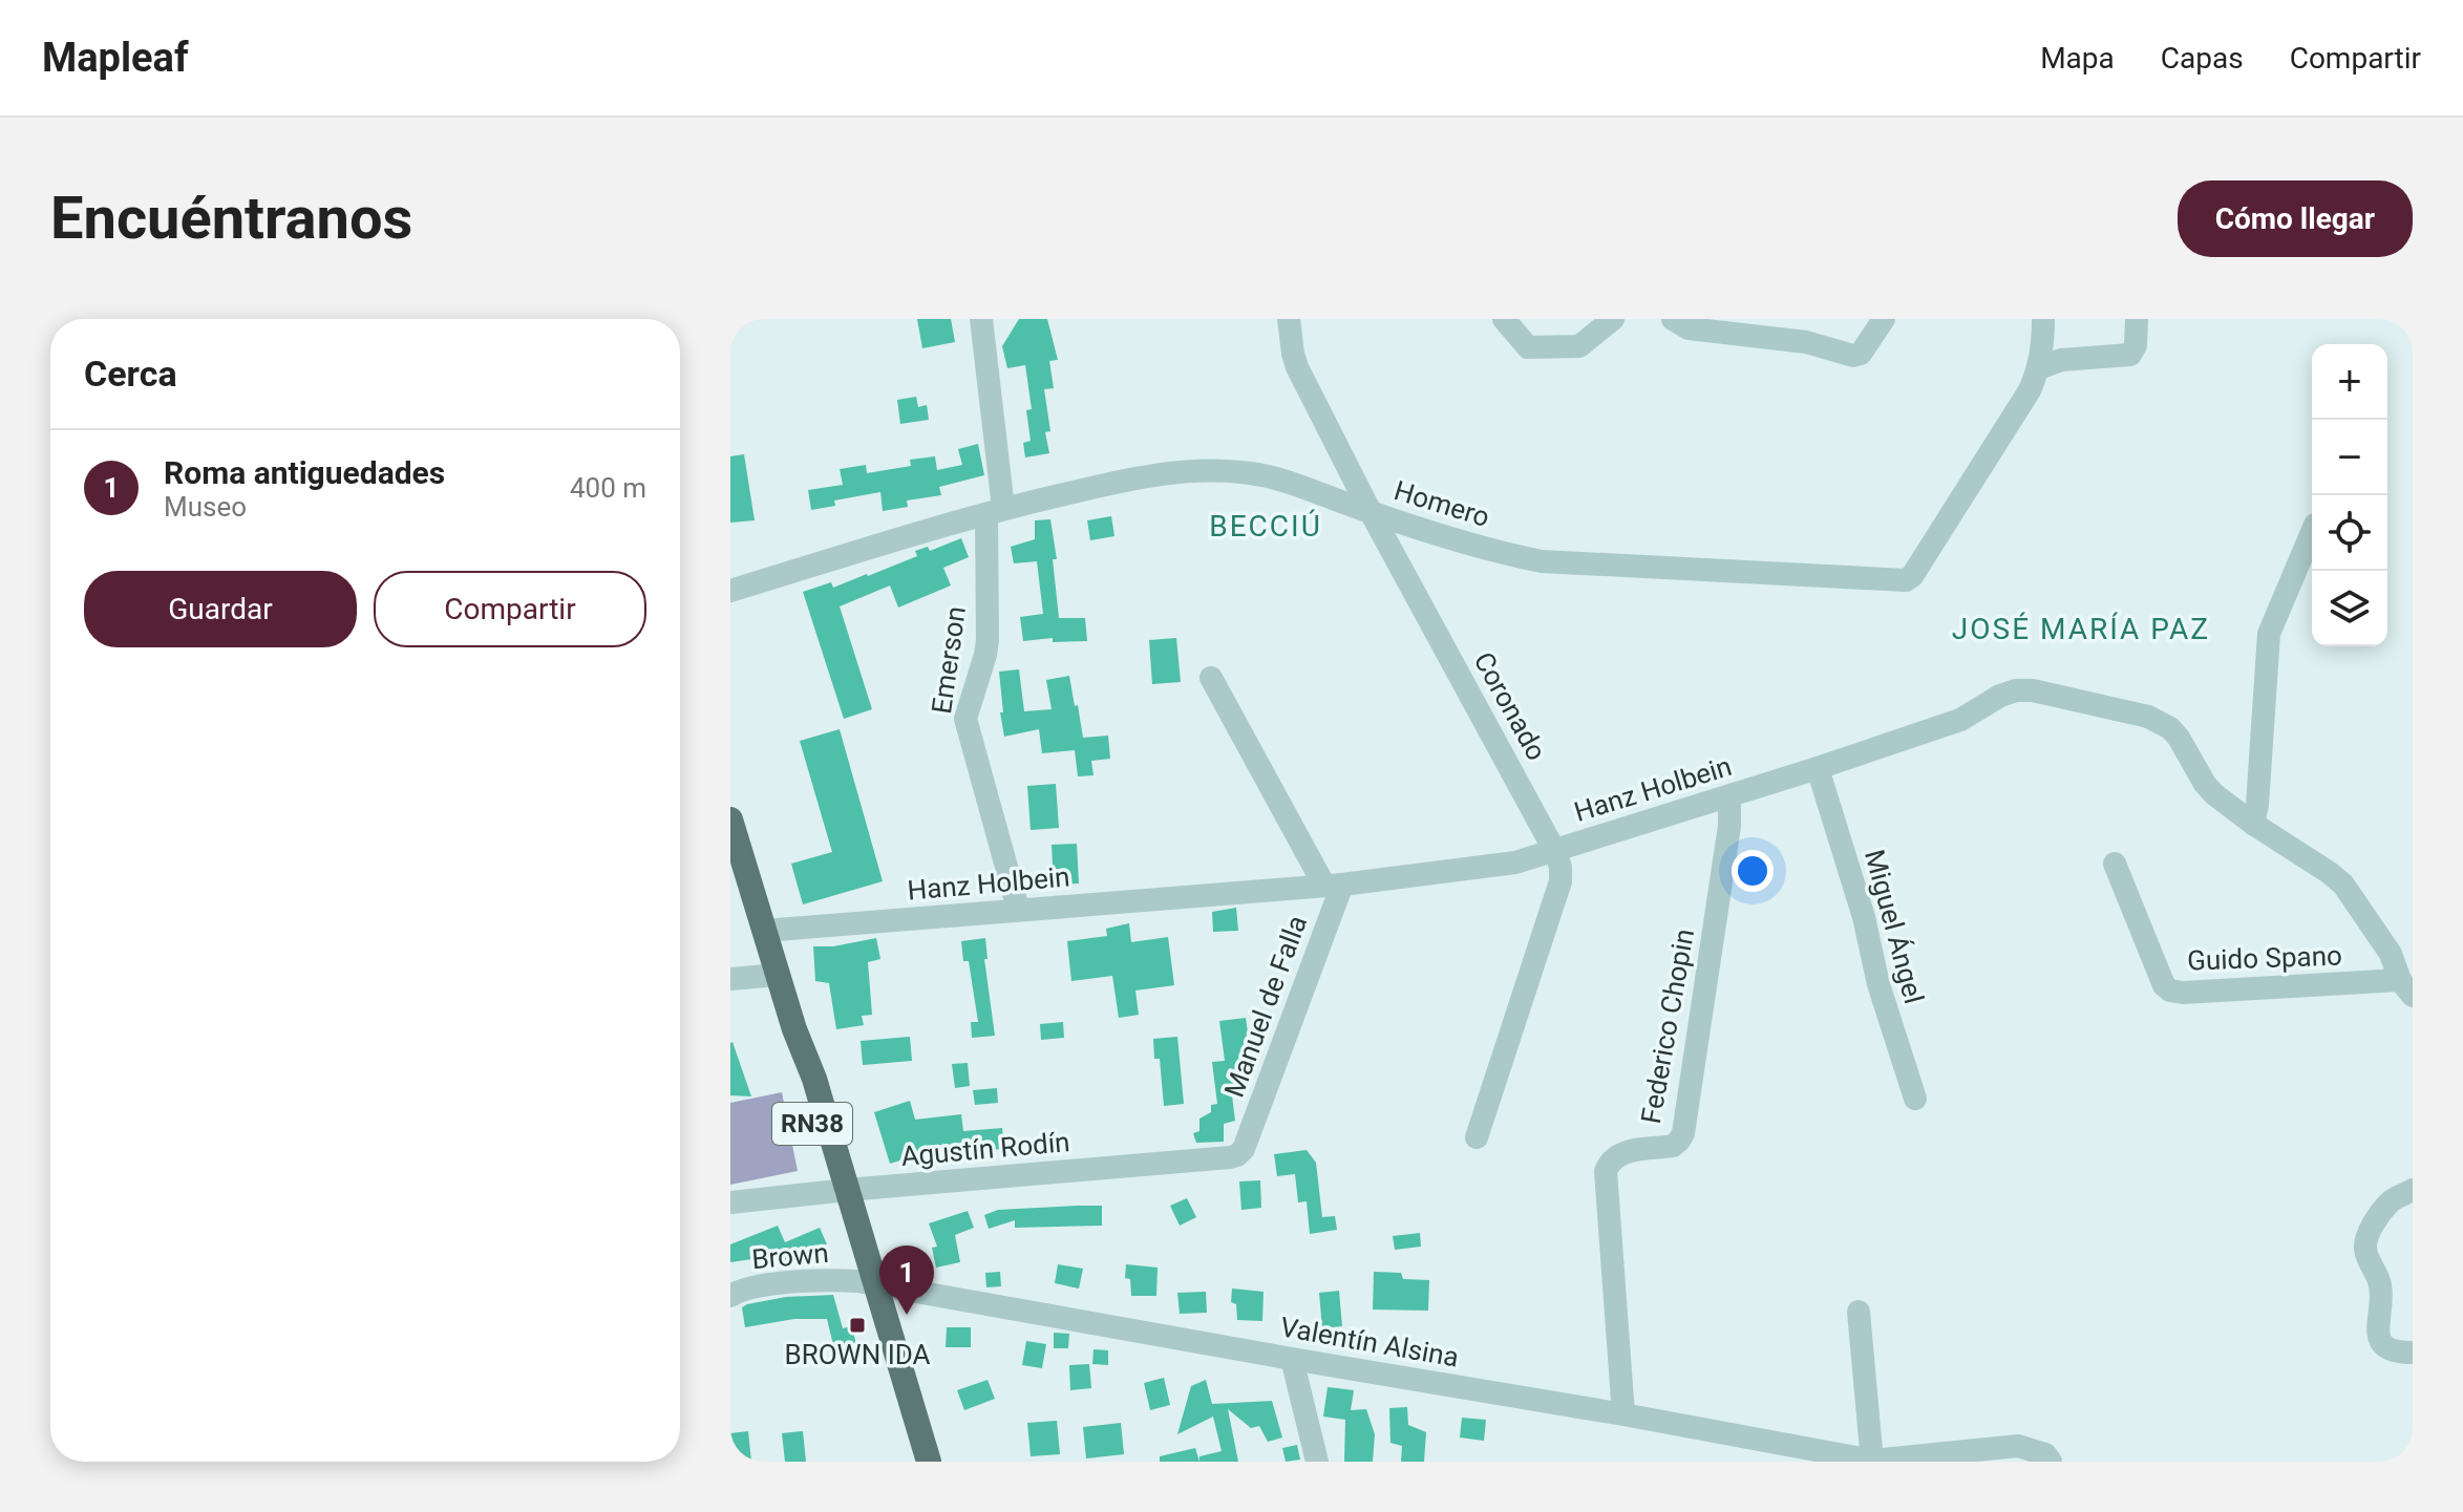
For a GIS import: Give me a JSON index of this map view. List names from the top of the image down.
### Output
{
  "streets": {
    "main road": ["RN38"],
    "street": [
      "Homero",
      "Emerson",
      "Coronado",
      "Hanz Holbein",
      "Miguel Ángel",
      "Guido Spano",
      "Manuel de Falla",
      "Federico Chopin",
      "Agustín Rodín",
      "Brown",
      "Valentín Alsina"
    ]
  },
  "crossings": [
    ["Homero", "Emerson"],
    ["Homero", "Coronado"],
    ["Emerson", "Hanz Holbein"],
    ["Coronado", "Hanz Holbein"],
    ["Hanz Holbein", "Miguel Ángel"],
    ["Hanz Holbein", "Guido Spano"],
    ["Hanz Holbein", "Manuel de Falla"],
    ["Hanz Holbein", "Federico Chopin"],
    ["Hanz Holbein", "RN38"],
    ["Manuel de Falla", "Agustín Rodín"],
    ["Federico Chopin", "Valentín Alsina"],
    ["RN38", "Agustín Rodín"],
    ["RN38", "Brown"],
    ["RN38", "Valentín Alsina"],
    ["Brown", "Valentín Alsina"]
  ],
  "districts": ["BECCIÚ", "JOSÉ MARÍA PAZ"],
  "places": {
    "transit": ["BROWN IDA"]
  },
  "page": {
    "header": "Mapleaf",
    "nav": ["Mapa", "Capas", "Compartir"],
    "buttons": [
      "Cómo llegar",
      ["Guardar", "Compartir"]
    ],
    "title": "Encuéntranos",
    "heading": "Cerca",
    "map_buttons": ["+", "−"],
    "list": [
      {
        "mark": "1",
        "name": "Roma antiguedades",
        "note": "Museo",
        "value": "400 m"
      }
    ],
    "pins": "1"
  }
}
